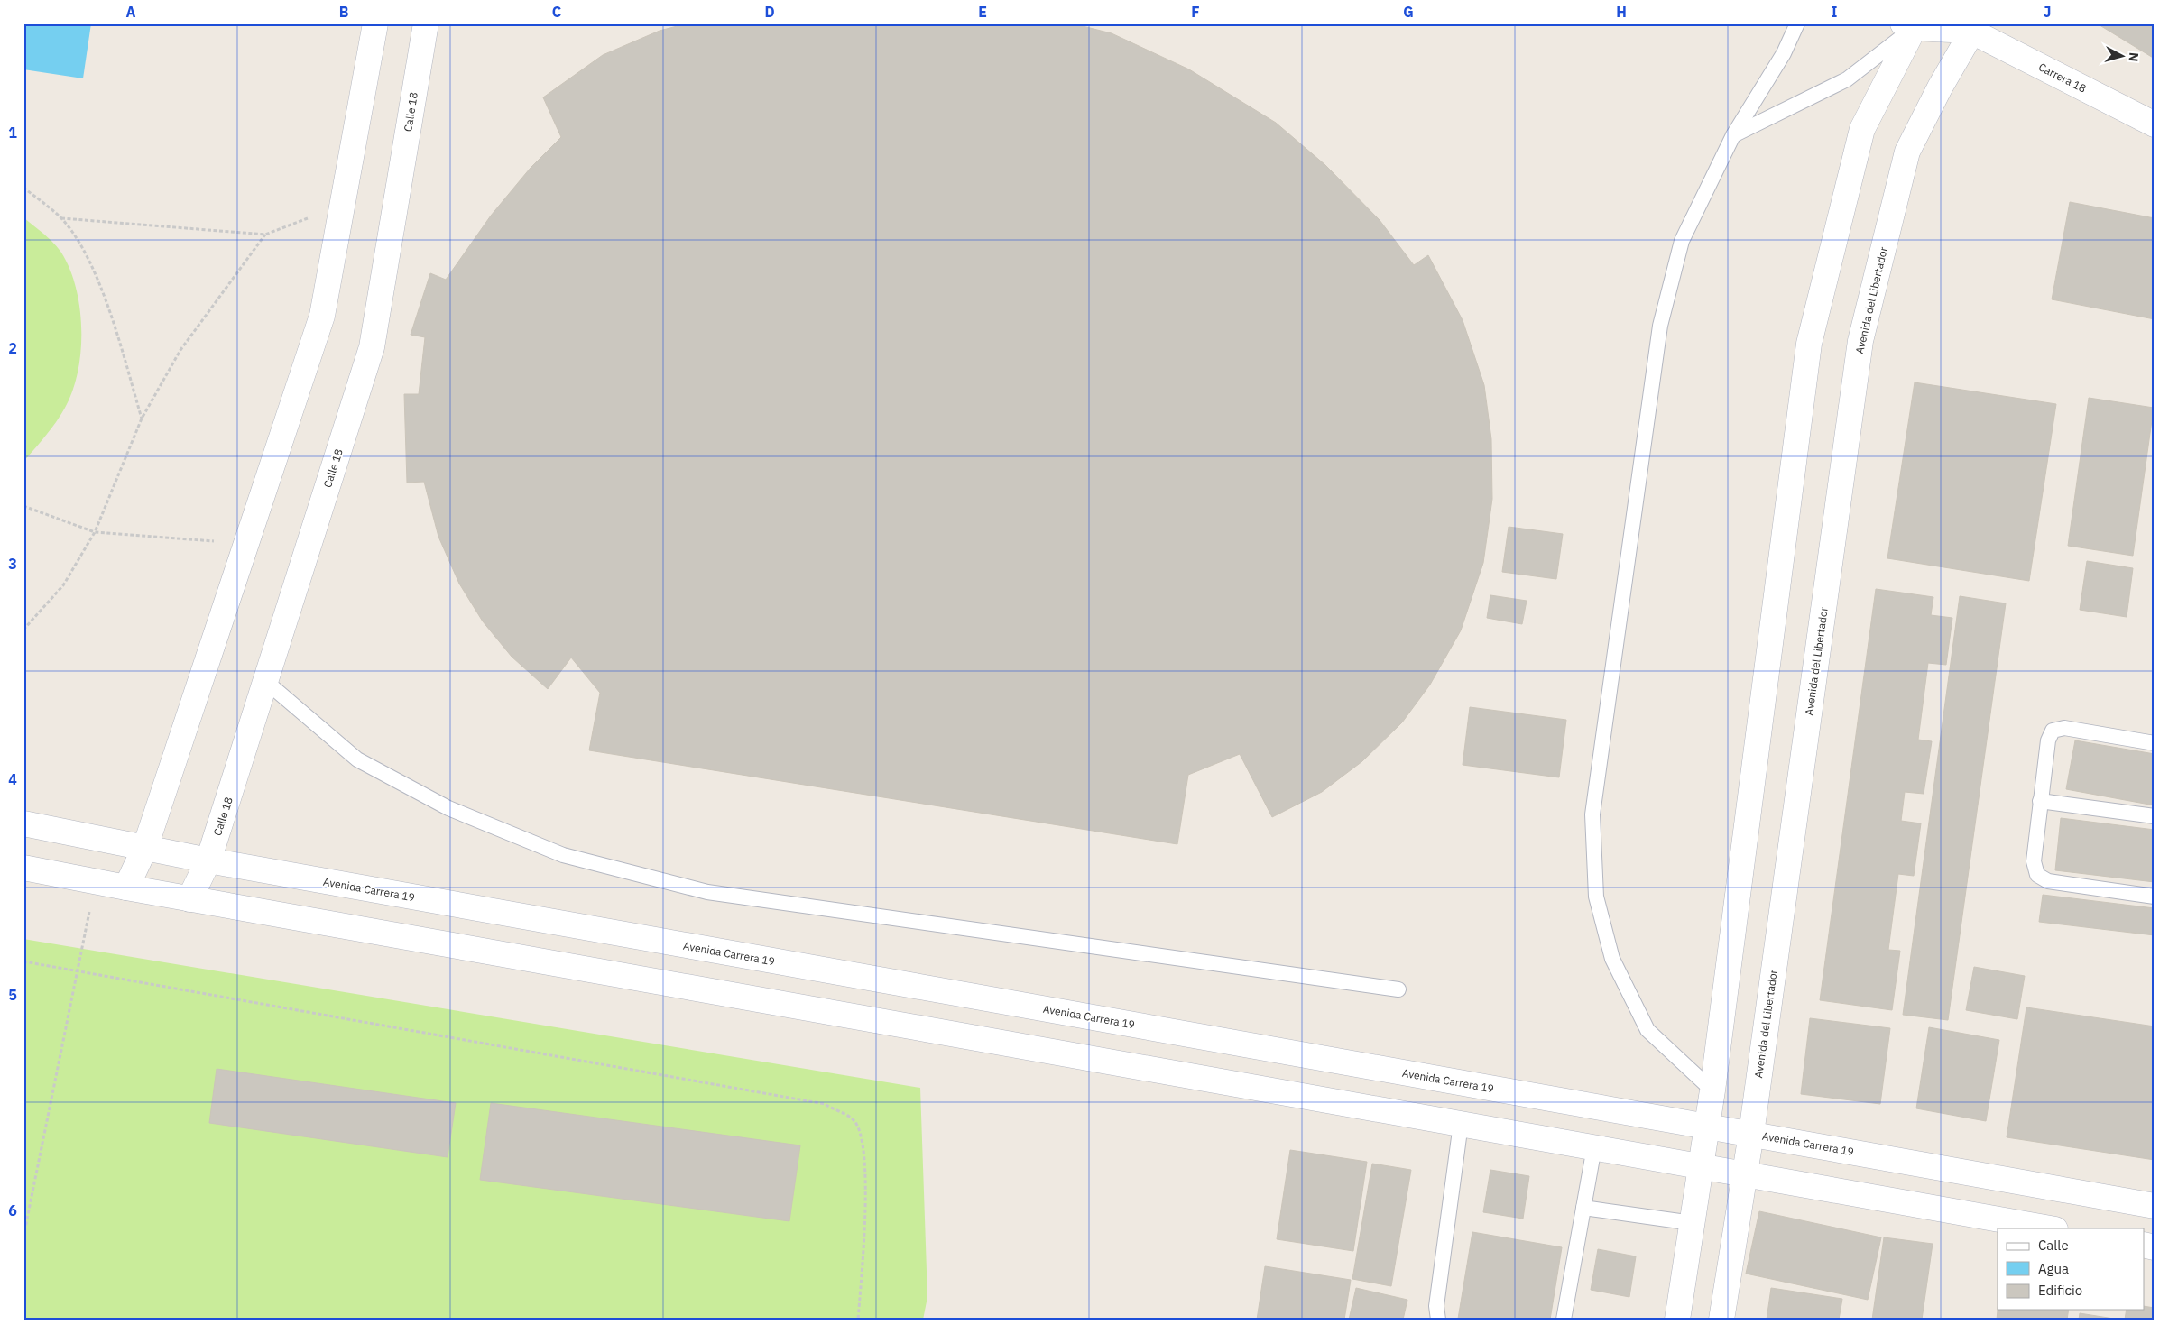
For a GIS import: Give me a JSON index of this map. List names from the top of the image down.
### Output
{
  "streets": {
    "main road": [
      "Carrera 18",
      "Calle 18",
      "Avenida del Libertador",
      "Avenida Carrera 19"
    ]
  },
  "crossings": [
    ["Carrera 18", "Avenida del Libertador"],
    ["Calle 18", "Avenida Carrera 19"],
    ["Avenida del Libertador", "Avenida Carrera 19"]
  ],
  "legend": ["Calle", "Agua", "Edificio"],
  "north": "right",
  "grid": {
    "columns": [
      "A",
      "B",
      "C",
      "D",
      "E",
      "F",
      "G",
      "H",
      "I",
      "J"
    ],
    "rows": [
      "1",
      "2",
      "3",
      "4",
      "5",
      "6"
    ]
  }
}
